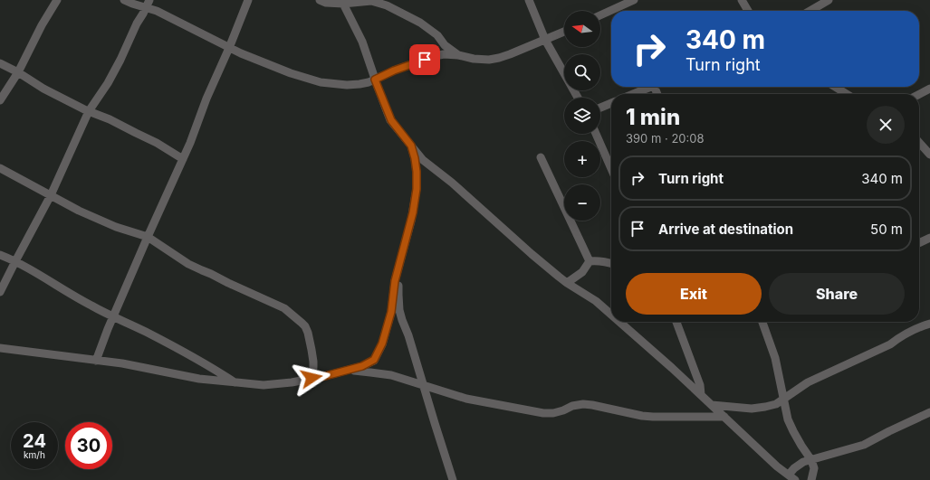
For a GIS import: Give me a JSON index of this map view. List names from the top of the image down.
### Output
{
  "north": "left",
  "page": {
    "map_buttons": ["+", "−"],
    "turn": ["340 m", "Turn right"],
    "heading": ["1 min", "390 m · 20:08"],
    "list": [
      {
        "name": "Turn right",
        "value": "340 m"
      },
      {
        "name": "Arrive at destination",
        "value": "50 m"
      }
    ],
    "buttons": ["Exit", "Share"],
    "speed": "24 km/h",
    "limit": "30"
  }
}
